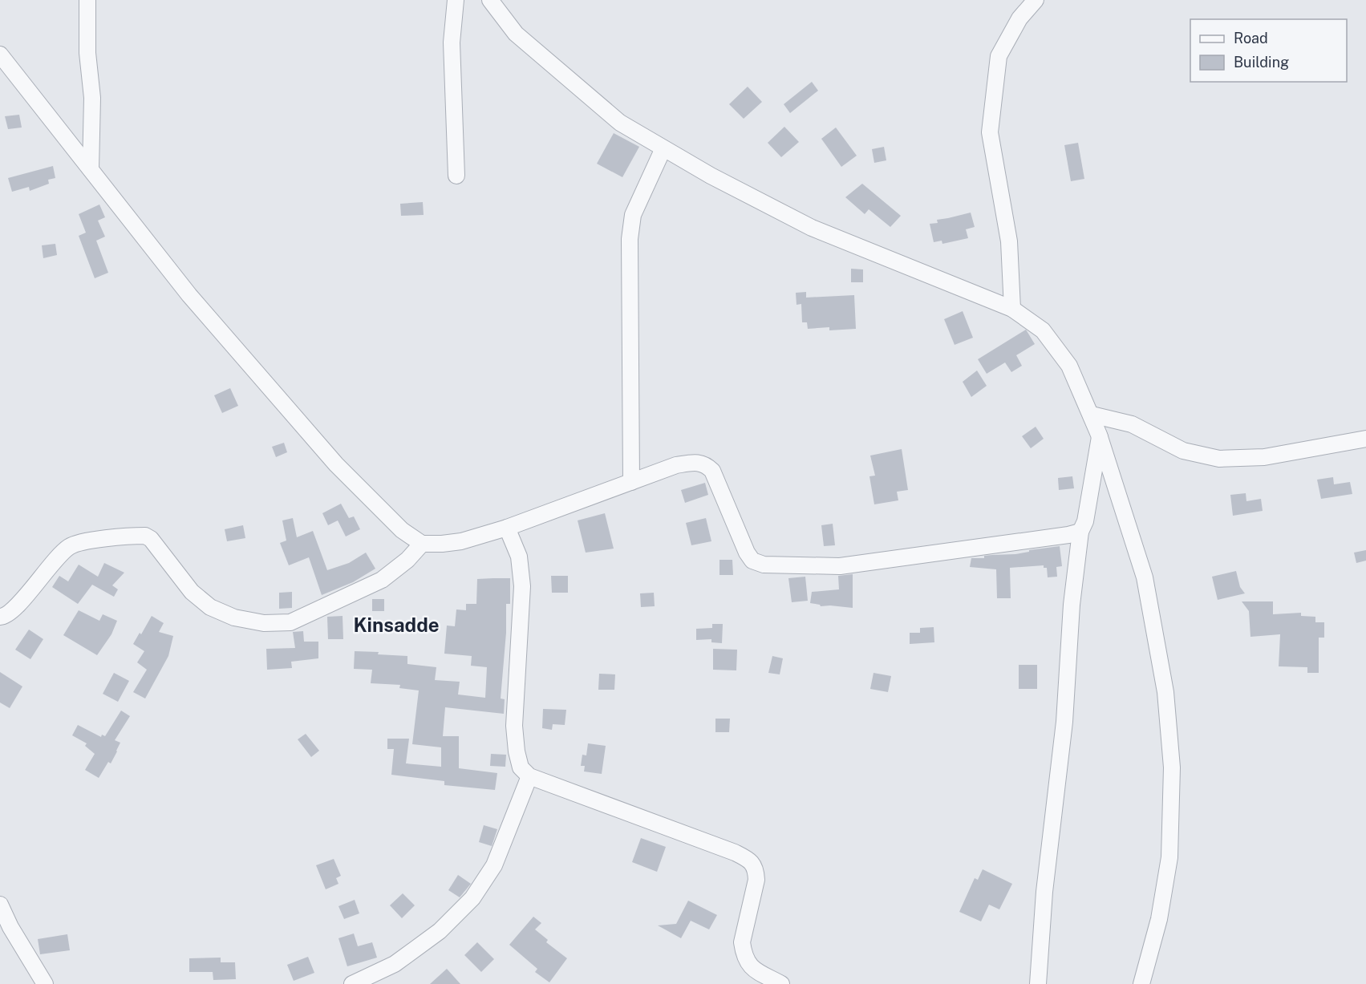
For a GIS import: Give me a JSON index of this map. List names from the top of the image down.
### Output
{
  "districts": ["Kinsadde"],
  "legend": ["Road", "Building"]
}
